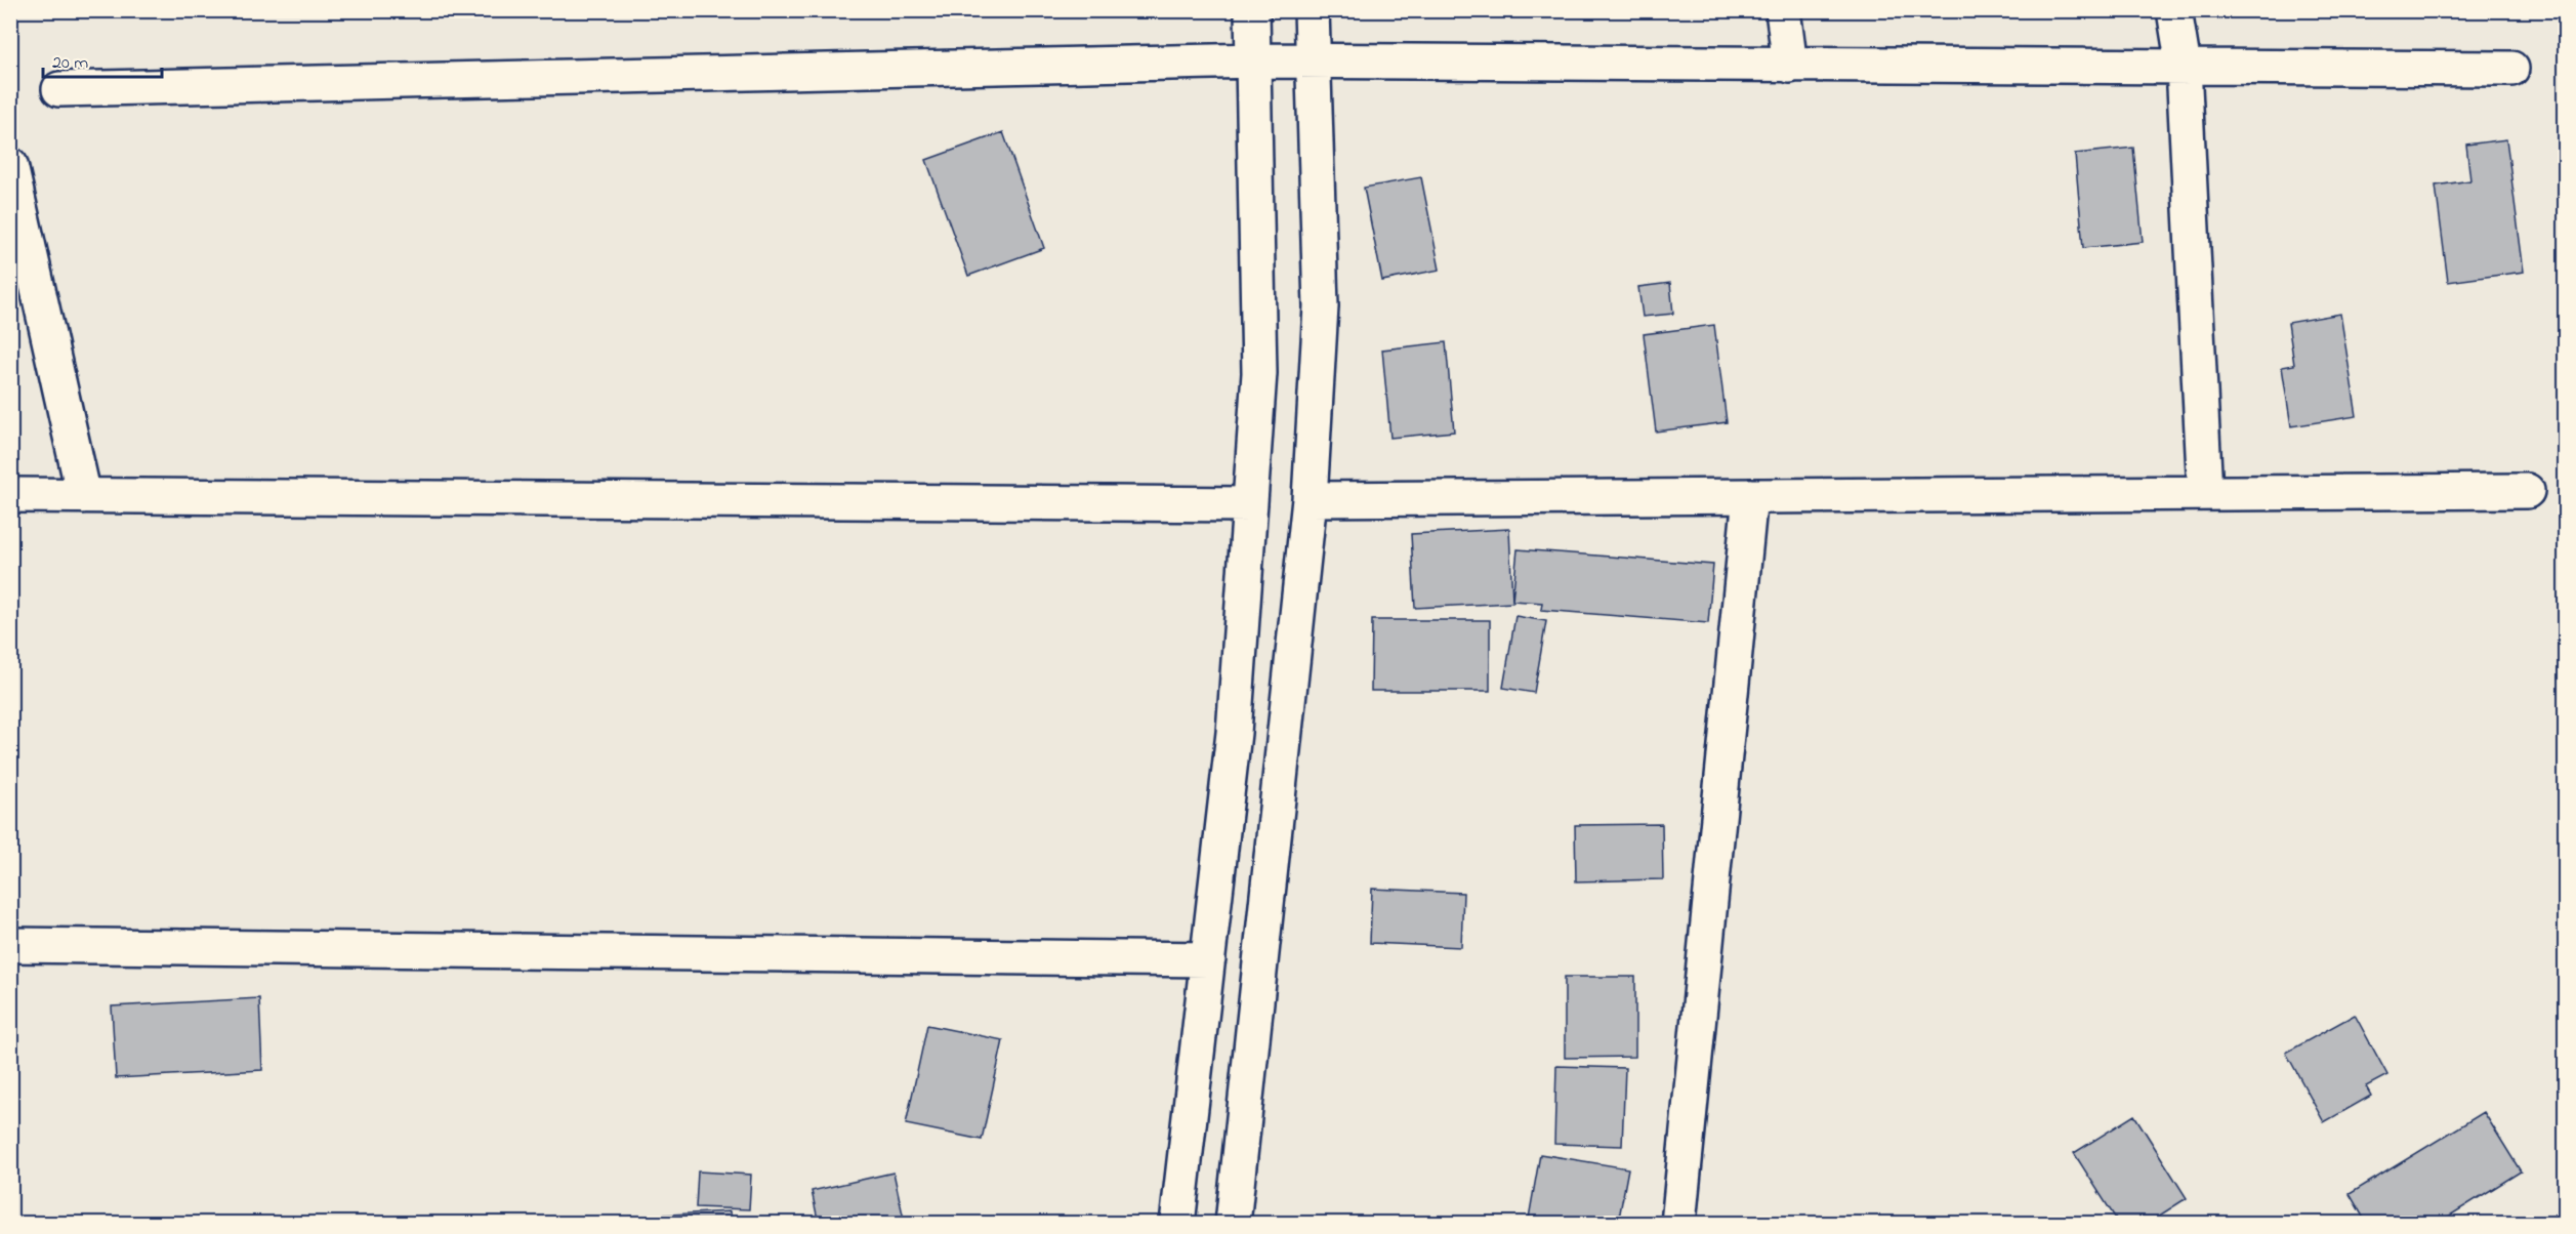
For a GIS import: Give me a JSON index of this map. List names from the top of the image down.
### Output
{
  "scale_bar": "20 m"
}
